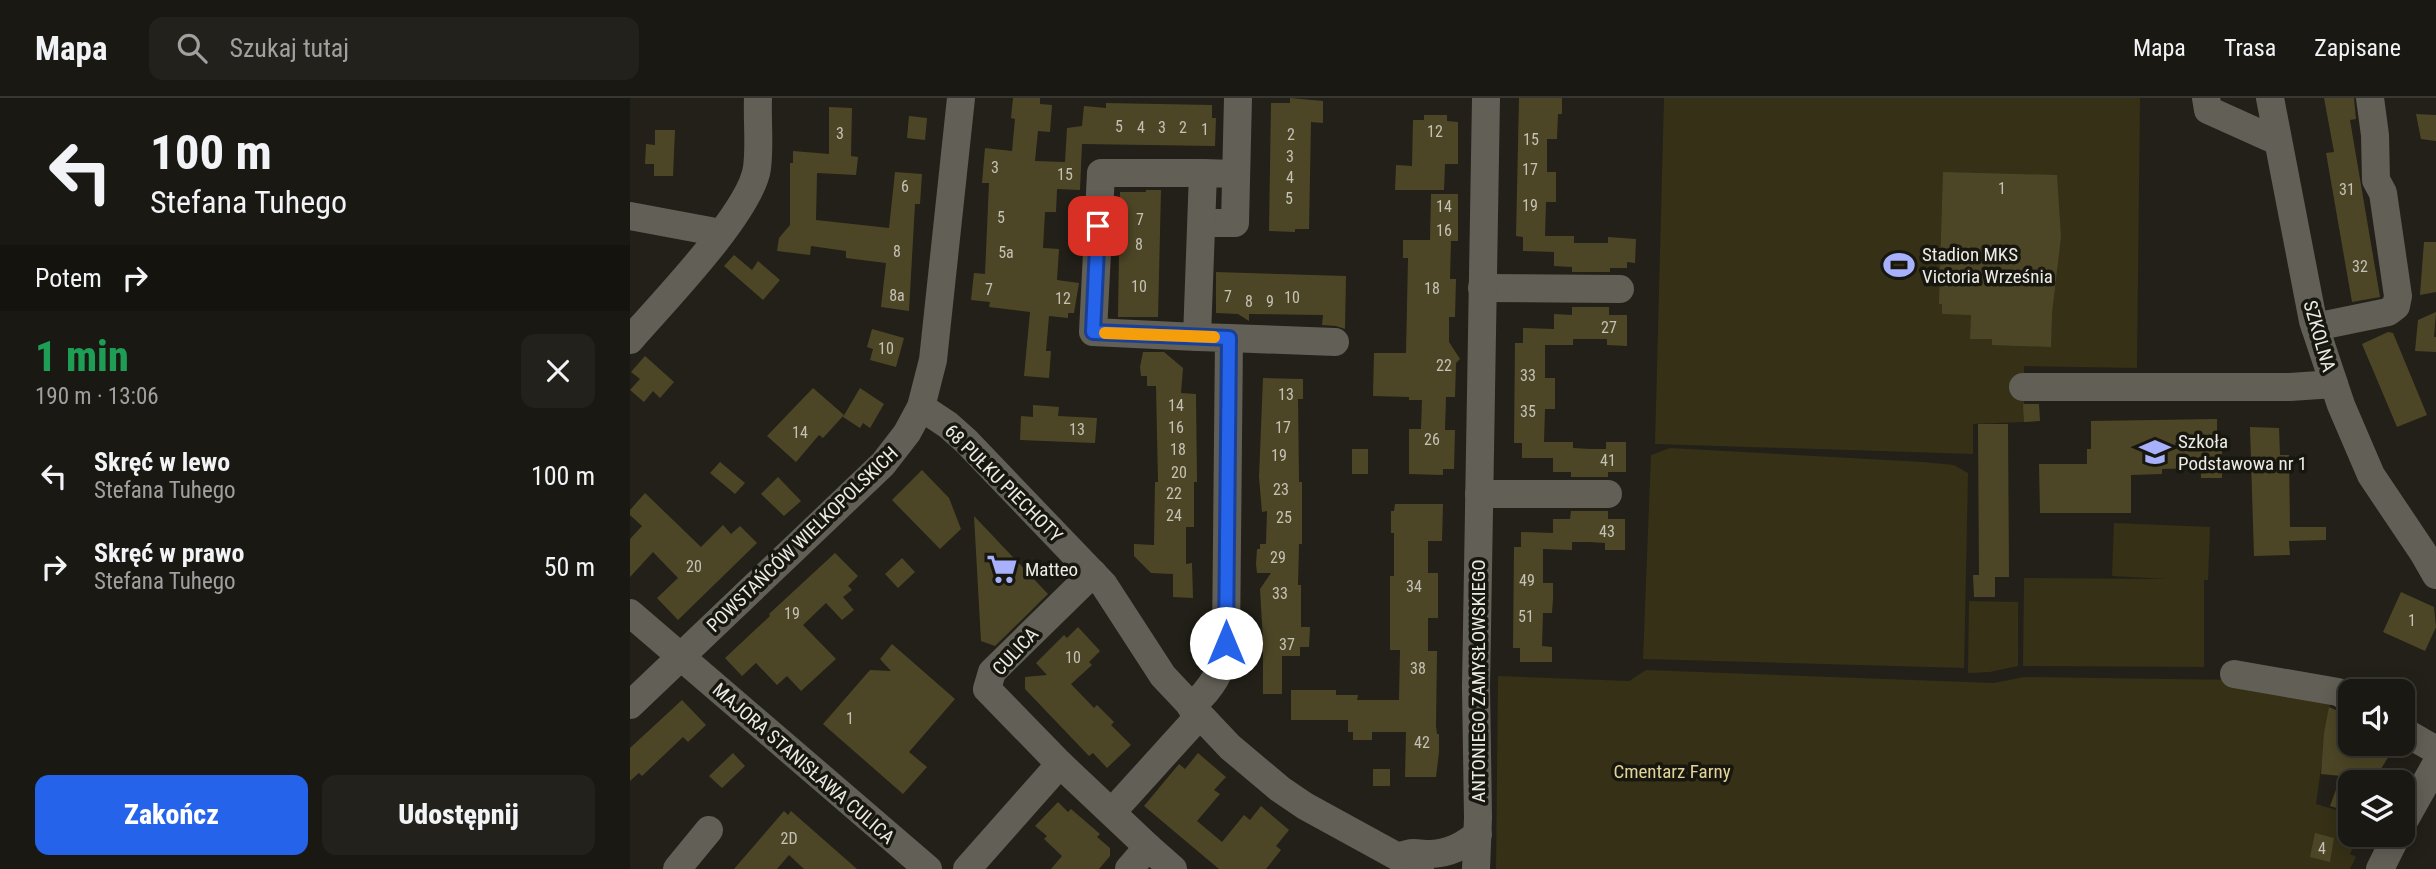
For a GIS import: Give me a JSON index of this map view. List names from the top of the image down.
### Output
{
  "streets": {
    "street": [
      "SZKOLNA",
      "68 PUŁKU PIECHOTY",
      "POWSTAŃCÓW WIELKOPOLSKICH",
      "CULICA",
      "ANTONIEGO ZAMYSŁOWSKIEGO",
      "MAJORA STANISŁAWA CULICA"
    ]
  },
  "crossings": [
    ["68 PUŁKU PIECHOTY", "POWSTAŃCÓW WIELKOPOLSKICH"],
    ["68 PUŁKU PIECHOTY", "CULICA"],
    ["POWSTAŃCÓW WIELKOPOLSKICH", "MAJORA STANISŁAWA CULICA"]
  ],
  "parks": ["Cmentarz Farny"],
  "places": {
    "sports": ["Stadion MKS Victoria Września"],
    "school or university": ["Szkoła Podstawowa nr 1"],
    "supermarket": ["Matteo"]
  },
  "house_numbers": [
    "5",
    "4",
    "3",
    "2",
    "1",
    "12",
    "3",
    "2",
    "15",
    "3",
    "3",
    "17",
    "15",
    "4",
    "6",
    "1",
    "31",
    "5",
    "19",
    "14",
    "5",
    "7",
    "16",
    "8",
    "8",
    "5a",
    "32",
    "10",
    "18",
    "7",
    "8a",
    "7",
    "10",
    "12",
    "8",
    "9",
    "27",
    "10",
    "22",
    "33",
    "13",
    "14",
    "35",
    "16",
    "17",
    "13",
    "14",
    "26",
    "18",
    "19",
    "41",
    "20",
    "23",
    "22",
    "24",
    "25",
    "43",
    "29",
    "20",
    "49",
    "34",
    "33",
    "19",
    "51",
    "1",
    "37",
    "10",
    "38",
    "1",
    "42",
    "2D",
    "4"
  ],
  "page": {
    "header": "Mapa",
    "search": "Szukaj tutaj",
    "nav": ["Mapa", "Trasa", "Zapisane"],
    "turn": ["100 m", "Stefana Tuhego"],
    "then": "Potem",
    "heading": ["1 min", "190 m · 13:06"],
    "list": [
      {
        "name": "Skręć w lewo",
        "note": "Stefana Tuhego",
        "value": "100 m"
      },
      {
        "name": "Skręć w prawo",
        "note": "Stefana Tuhego",
        "value": "50 m"
      }
    ],
    "buttons": ["Zakończ", "Udostępnij"]
  }
}
